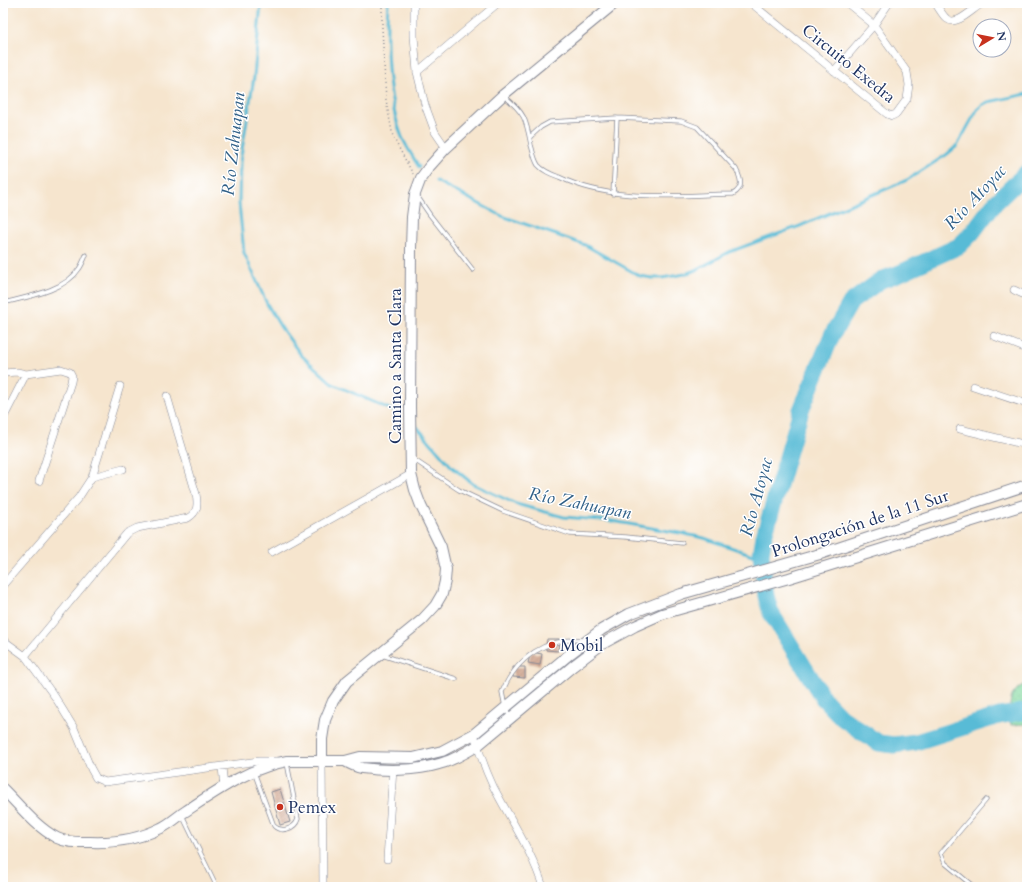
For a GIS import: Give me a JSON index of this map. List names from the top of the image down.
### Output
{
  "streets": {
    "main road": ["Camino a Santa Clara", "Prolongación de la 11 Sur"],
    "street": ["Circuito Exedra"]
  },
  "crossings": [
    ["Camino a Santa Clara", "Prolongación de la 11 Sur"]
  ],
  "water": ["Río Zahuapan", "Río Atoyac"],
  "places": ["Mobil", "Pemex"],
  "north": "right"
}
